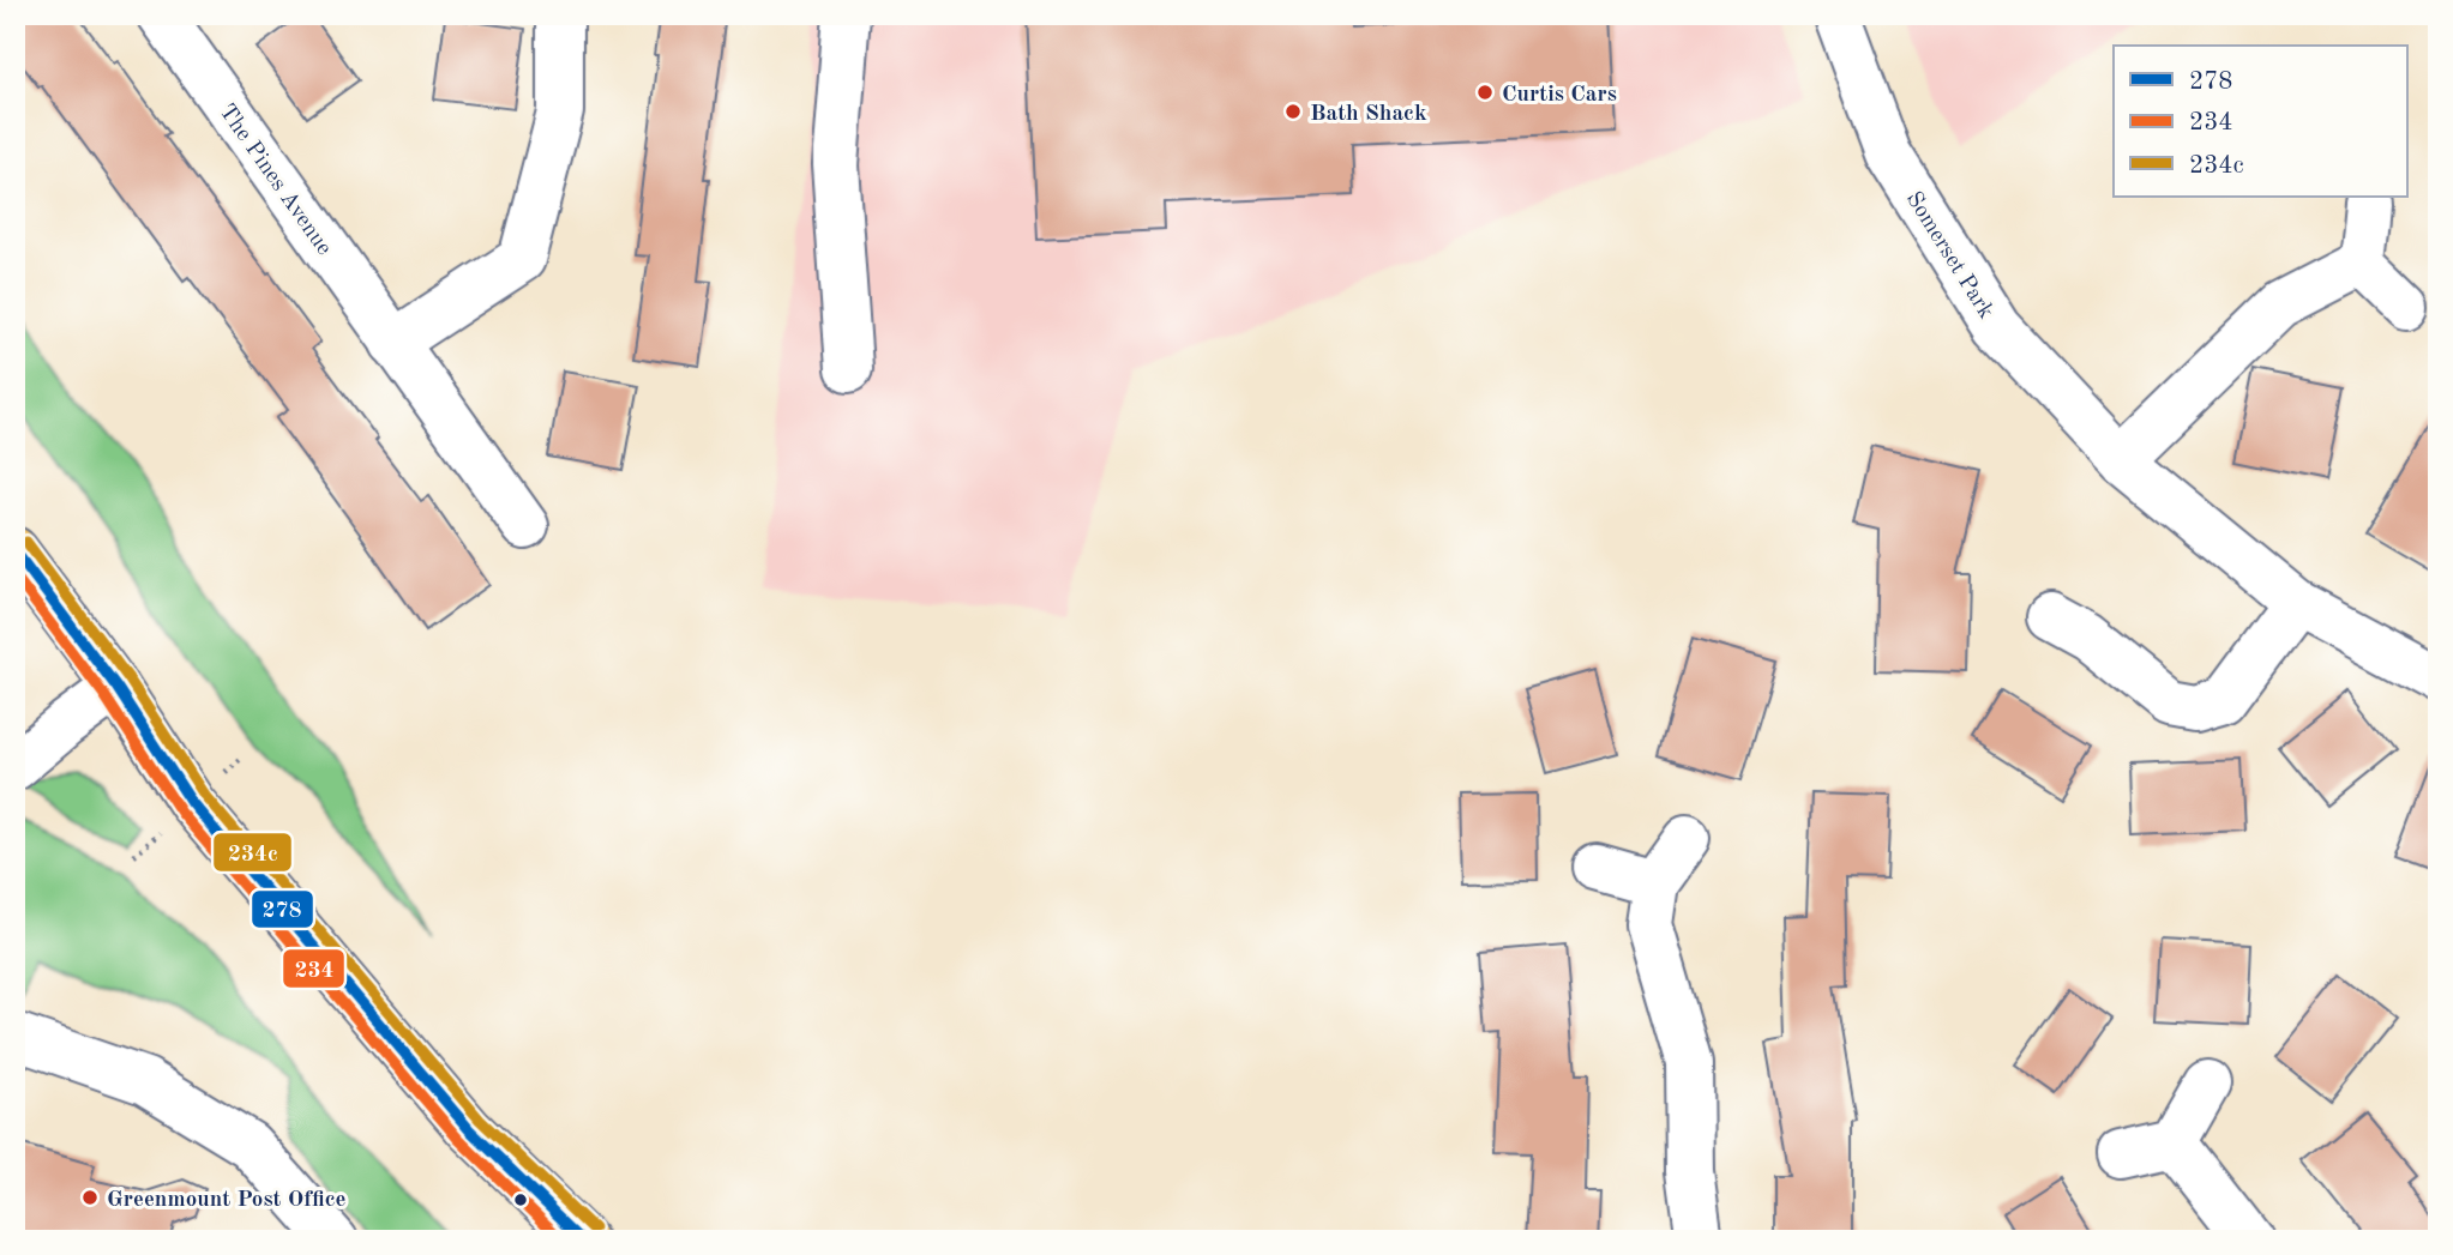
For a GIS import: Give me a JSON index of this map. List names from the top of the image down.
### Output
{
  "streets": {
    "street": ["The Pines Avenue", "Somerset Park"]
  },
  "places": ["Curtis Cars", "Bath Shack", "Greenmount Post Office"],
  "lines": ["transit line 234c", "transit line 278", "transit line 234"],
  "legend": ["278", "234", "234c"]
}
